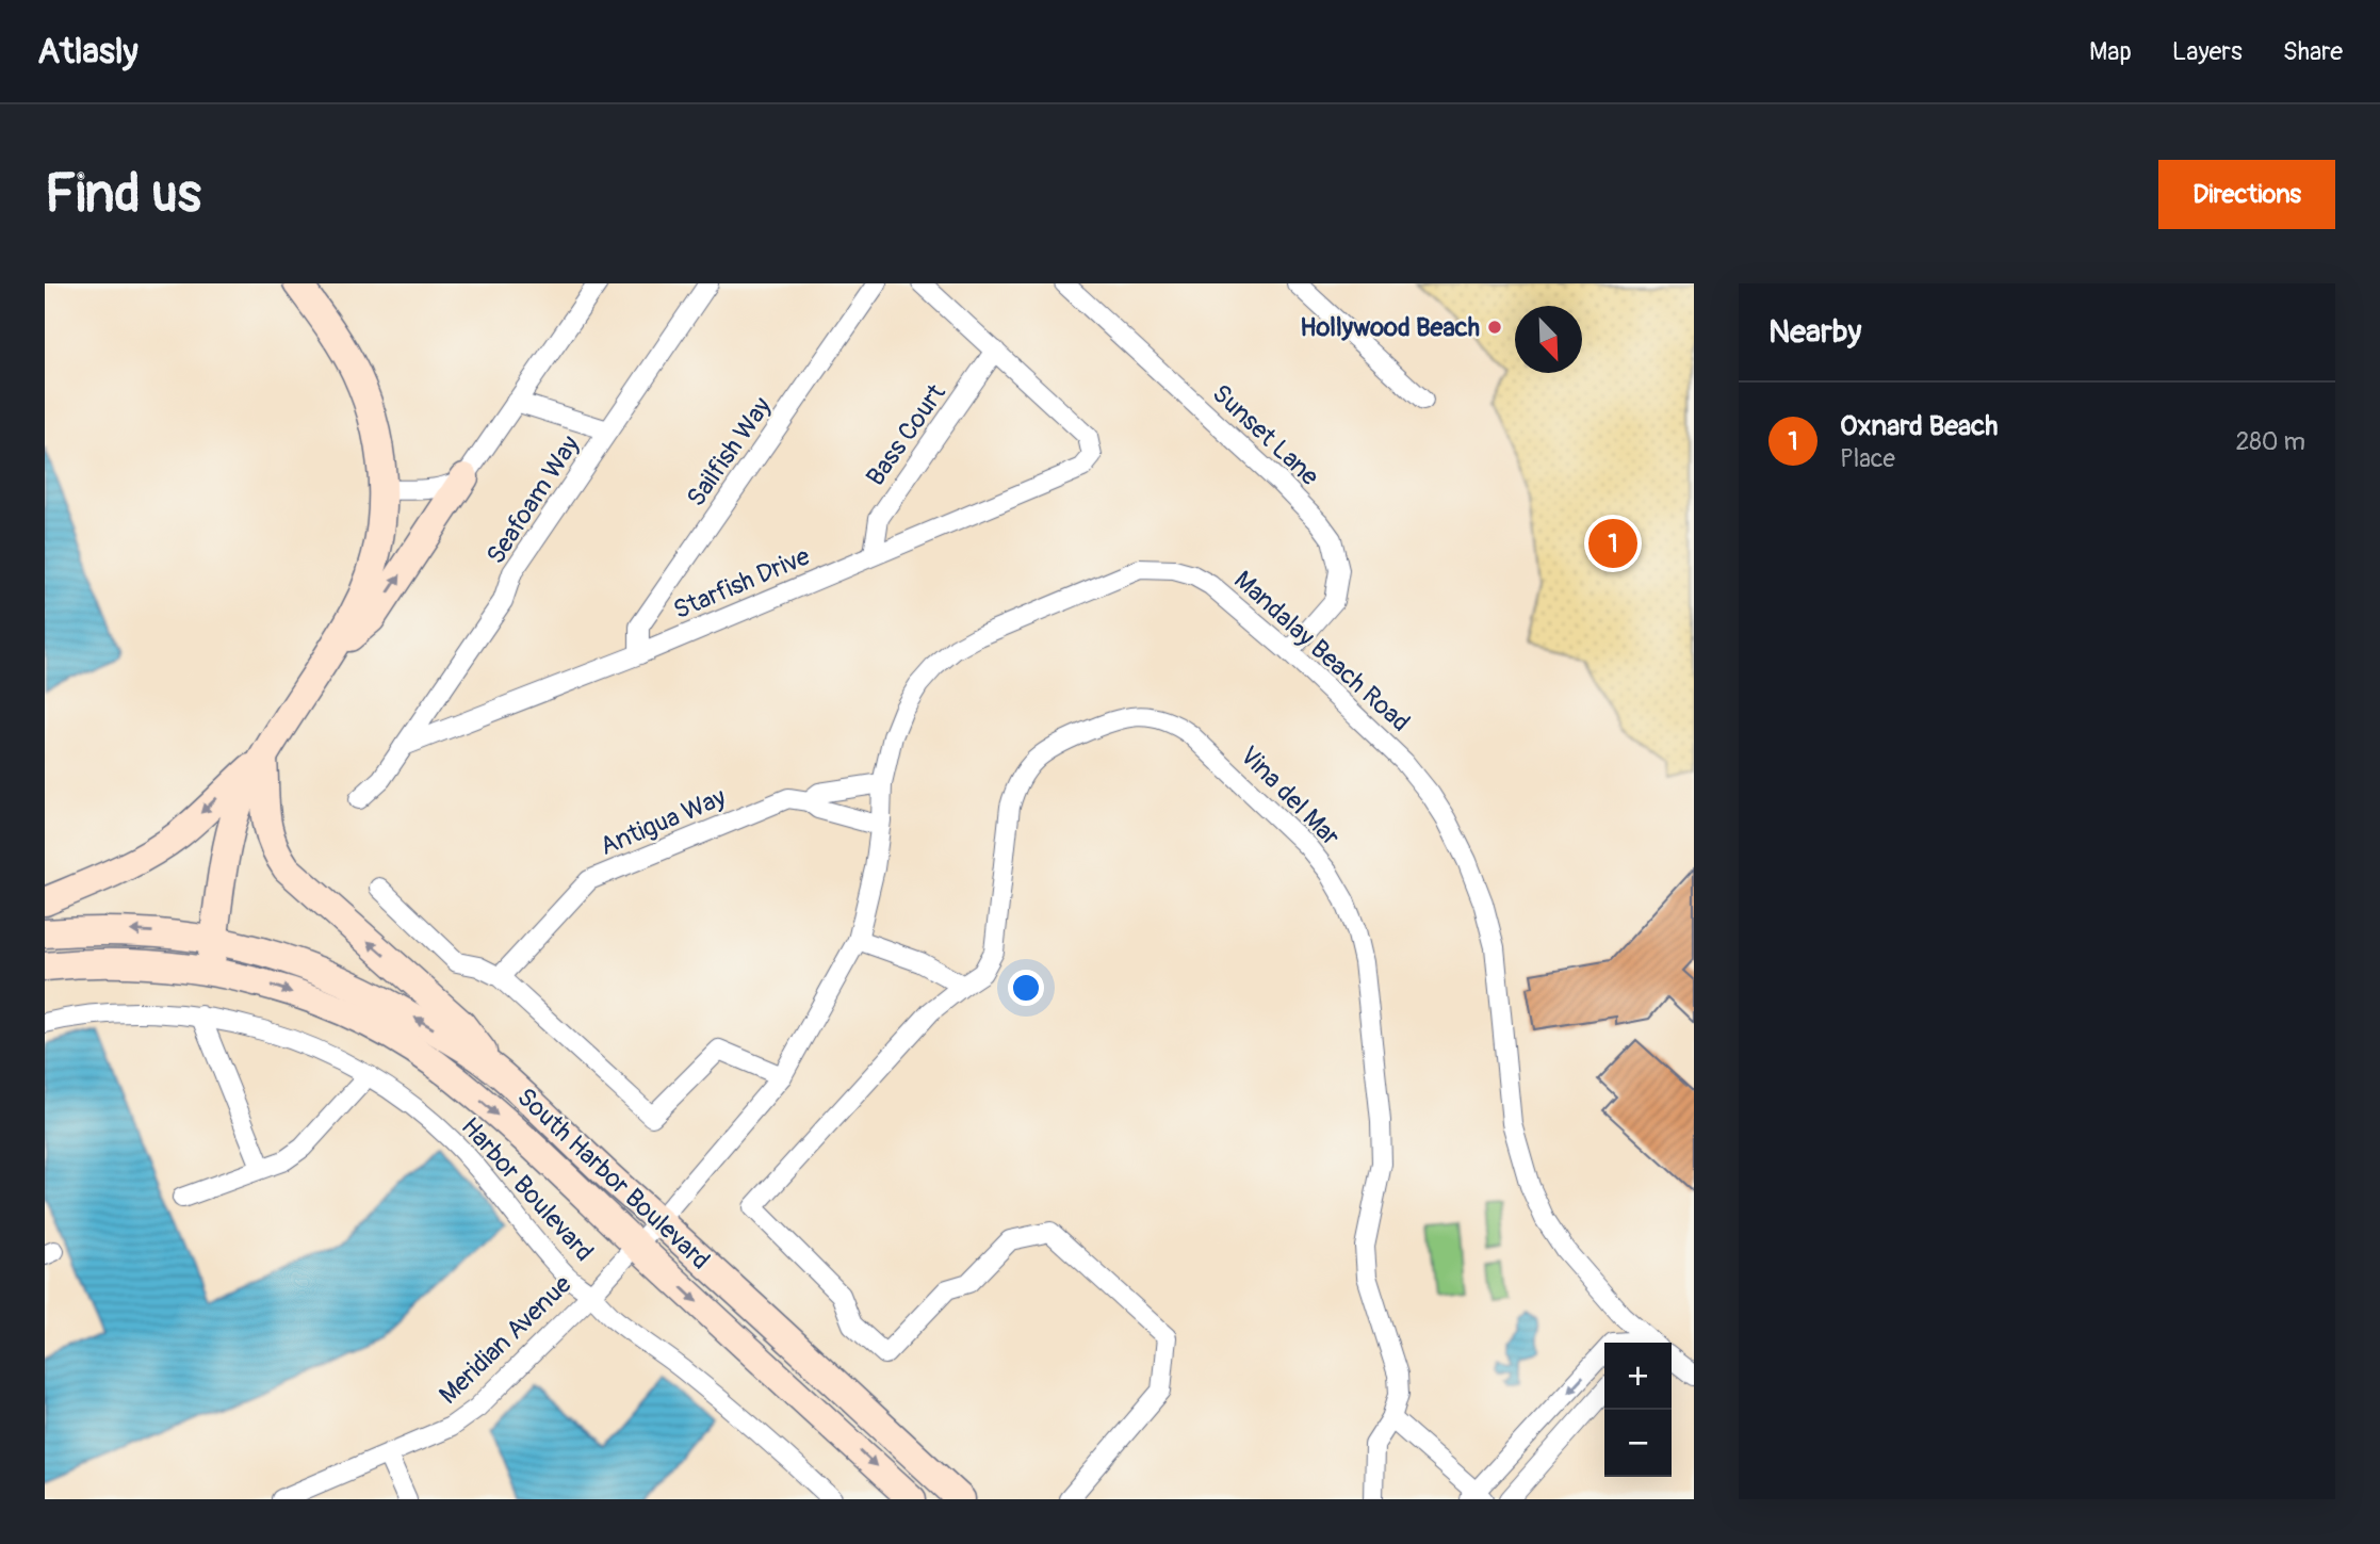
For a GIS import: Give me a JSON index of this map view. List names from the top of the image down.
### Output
{
  "streets": {
    "main road": ["South Harbor Boulevard"],
    "street": [
      "Bass Court",
      "Sunset Lane",
      "Sailfish Way",
      "Seafoam Way",
      "Starfish Drive",
      "Mandalay Beach Road",
      "Vina del Mar",
      "Antigua Way",
      "Harbor Boulevard",
      "Meridian Avenue"
    ]
  },
  "crossings": [
    ["Bass Court", "Starfish Drive"],
    ["Sunset Lane", "Mandalay Beach Road"],
    ["Sailfish Way", "Starfish Drive"],
    ["Seafoam Way", "Starfish Drive"],
    ["Mandalay Beach Road", "Antigua Way"],
    ["Mandalay Beach Road", "South Harbor Boulevard"],
    ["Mandalay Beach Road", "Meridian Avenue"],
    ["South Harbor Boulevard", "Meridian Avenue"],
    ["Harbor Boulevard", "Meridian Avenue"]
  ],
  "places": ["Hollywood Beach"],
  "north": "bottom right",
  "page": {
    "header": "Atlasly",
    "nav": ["Map", "Layers", "Share"],
    "buttons": "Directions",
    "title": "Find us",
    "heading": "Nearby",
    "list": [
      {
        "mark": "1",
        "name": "Oxnard Beach",
        "note": "Place",
        "value": "280 m"
      }
    ],
    "pins": "1",
    "map_buttons": ["+", "−"]
  }
}
